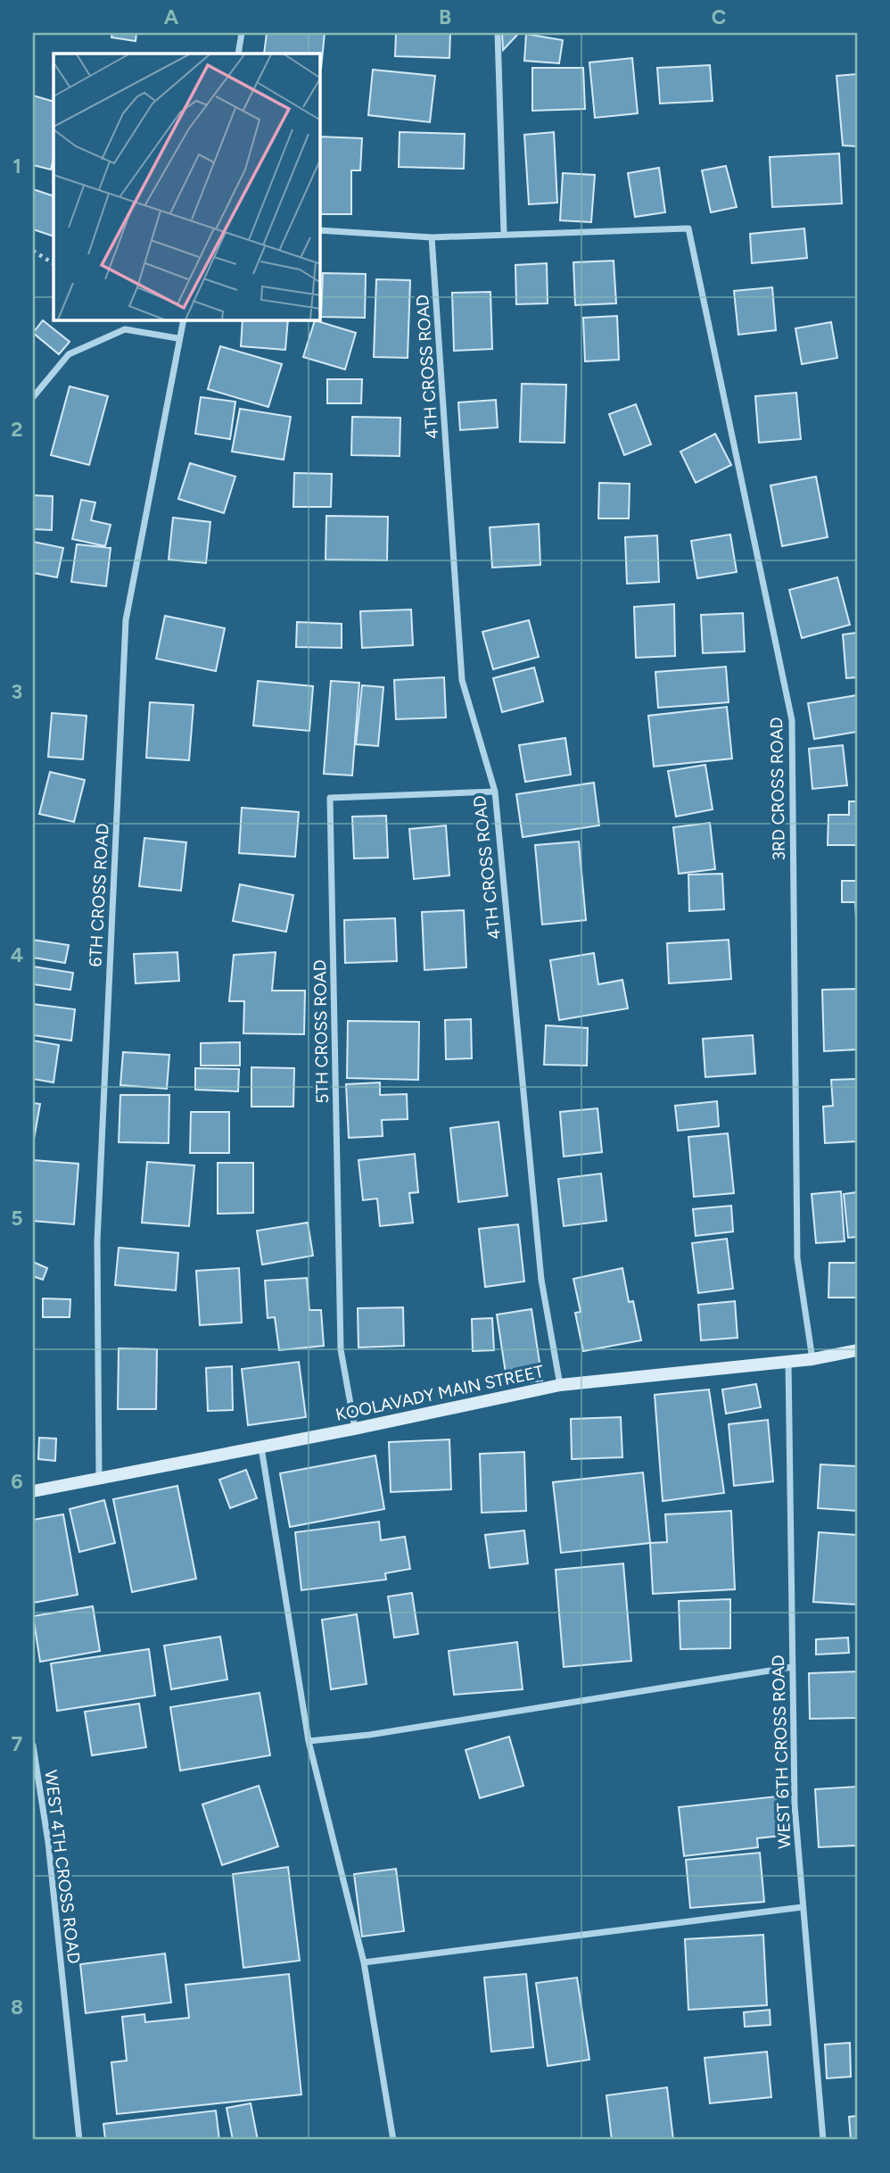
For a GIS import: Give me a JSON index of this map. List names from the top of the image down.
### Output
{
  "streets": {
    "main road": ["KOOLAVADY MAIN STREET"],
    "street": [
      "4TH CROSS ROAD",
      "3RD CROSS ROAD",
      "6TH CROSS ROAD",
      "5TH CROSS ROAD",
      "WEST 6TH CROSS ROAD",
      "WEST 4TH CROSS ROAD"
    ]
  },
  "crossings": [
    ["4TH CROSS ROAD", "5TH CROSS ROAD"],
    ["4TH CROSS ROAD", "KOOLAVADY MAIN STREET"],
    ["3RD CROSS ROAD", "KOOLAVADY MAIN STREET"],
    ["6TH CROSS ROAD", "KOOLAVADY MAIN STREET"],
    ["5TH CROSS ROAD", "KOOLAVADY MAIN STREET"],
    ["KOOLAVADY MAIN STREET", "WEST 6TH CROSS ROAD"]
  ],
  "grid": {
    "columns": ["A", "B", "C"],
    "rows": [
      "1",
      "2",
      "3",
      "4",
      "5",
      "6",
      "7",
      "8"
    ]
  }
}
